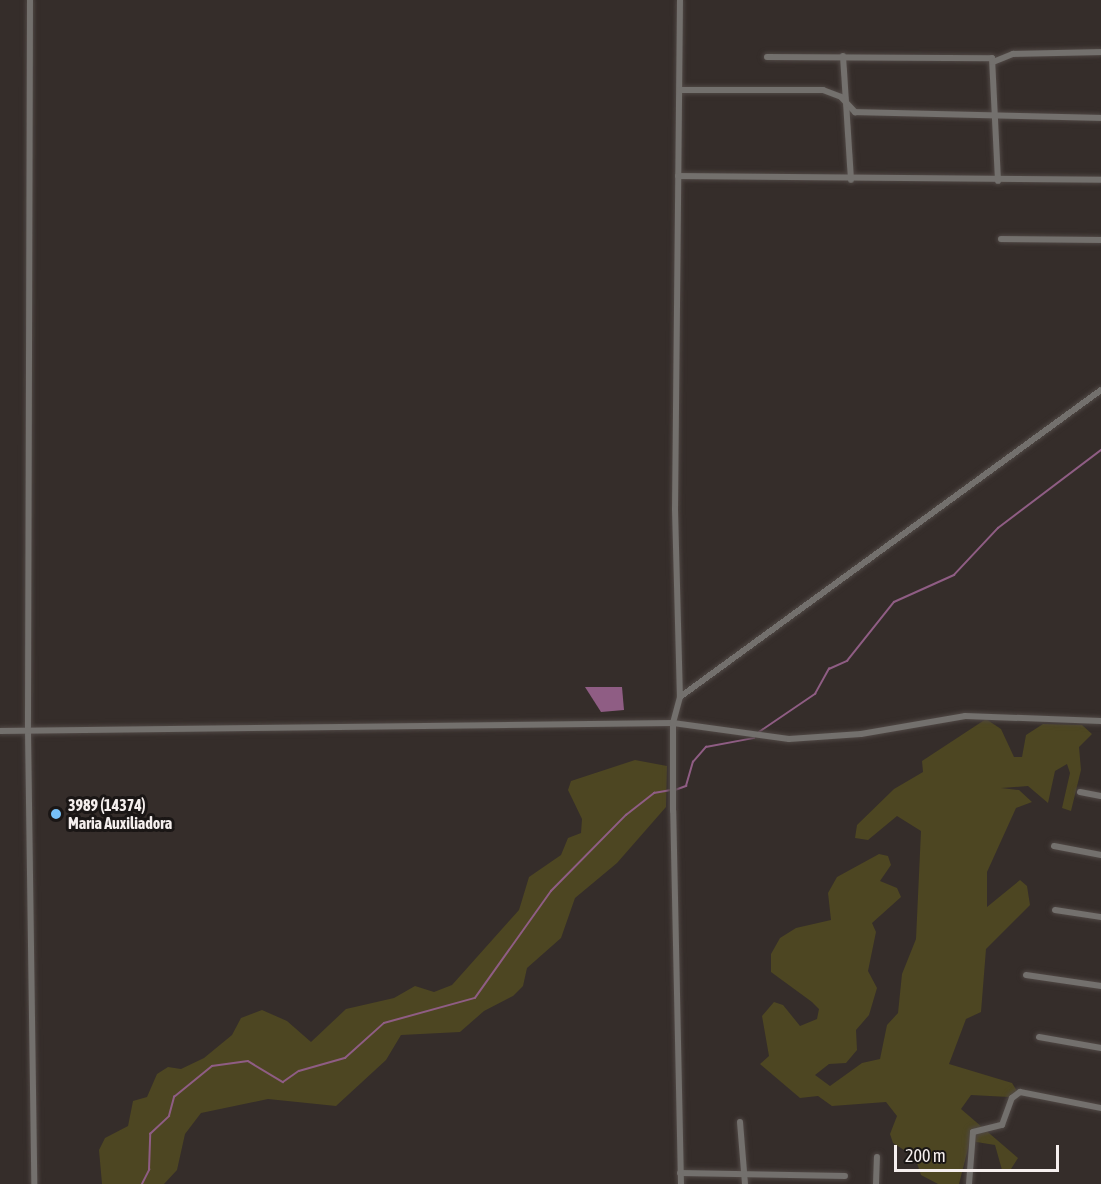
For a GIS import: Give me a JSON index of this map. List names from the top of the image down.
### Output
{
  "places": ["3989 (14374) Maria Auxiliadora"],
  "scale_bar": "200 m"
}
